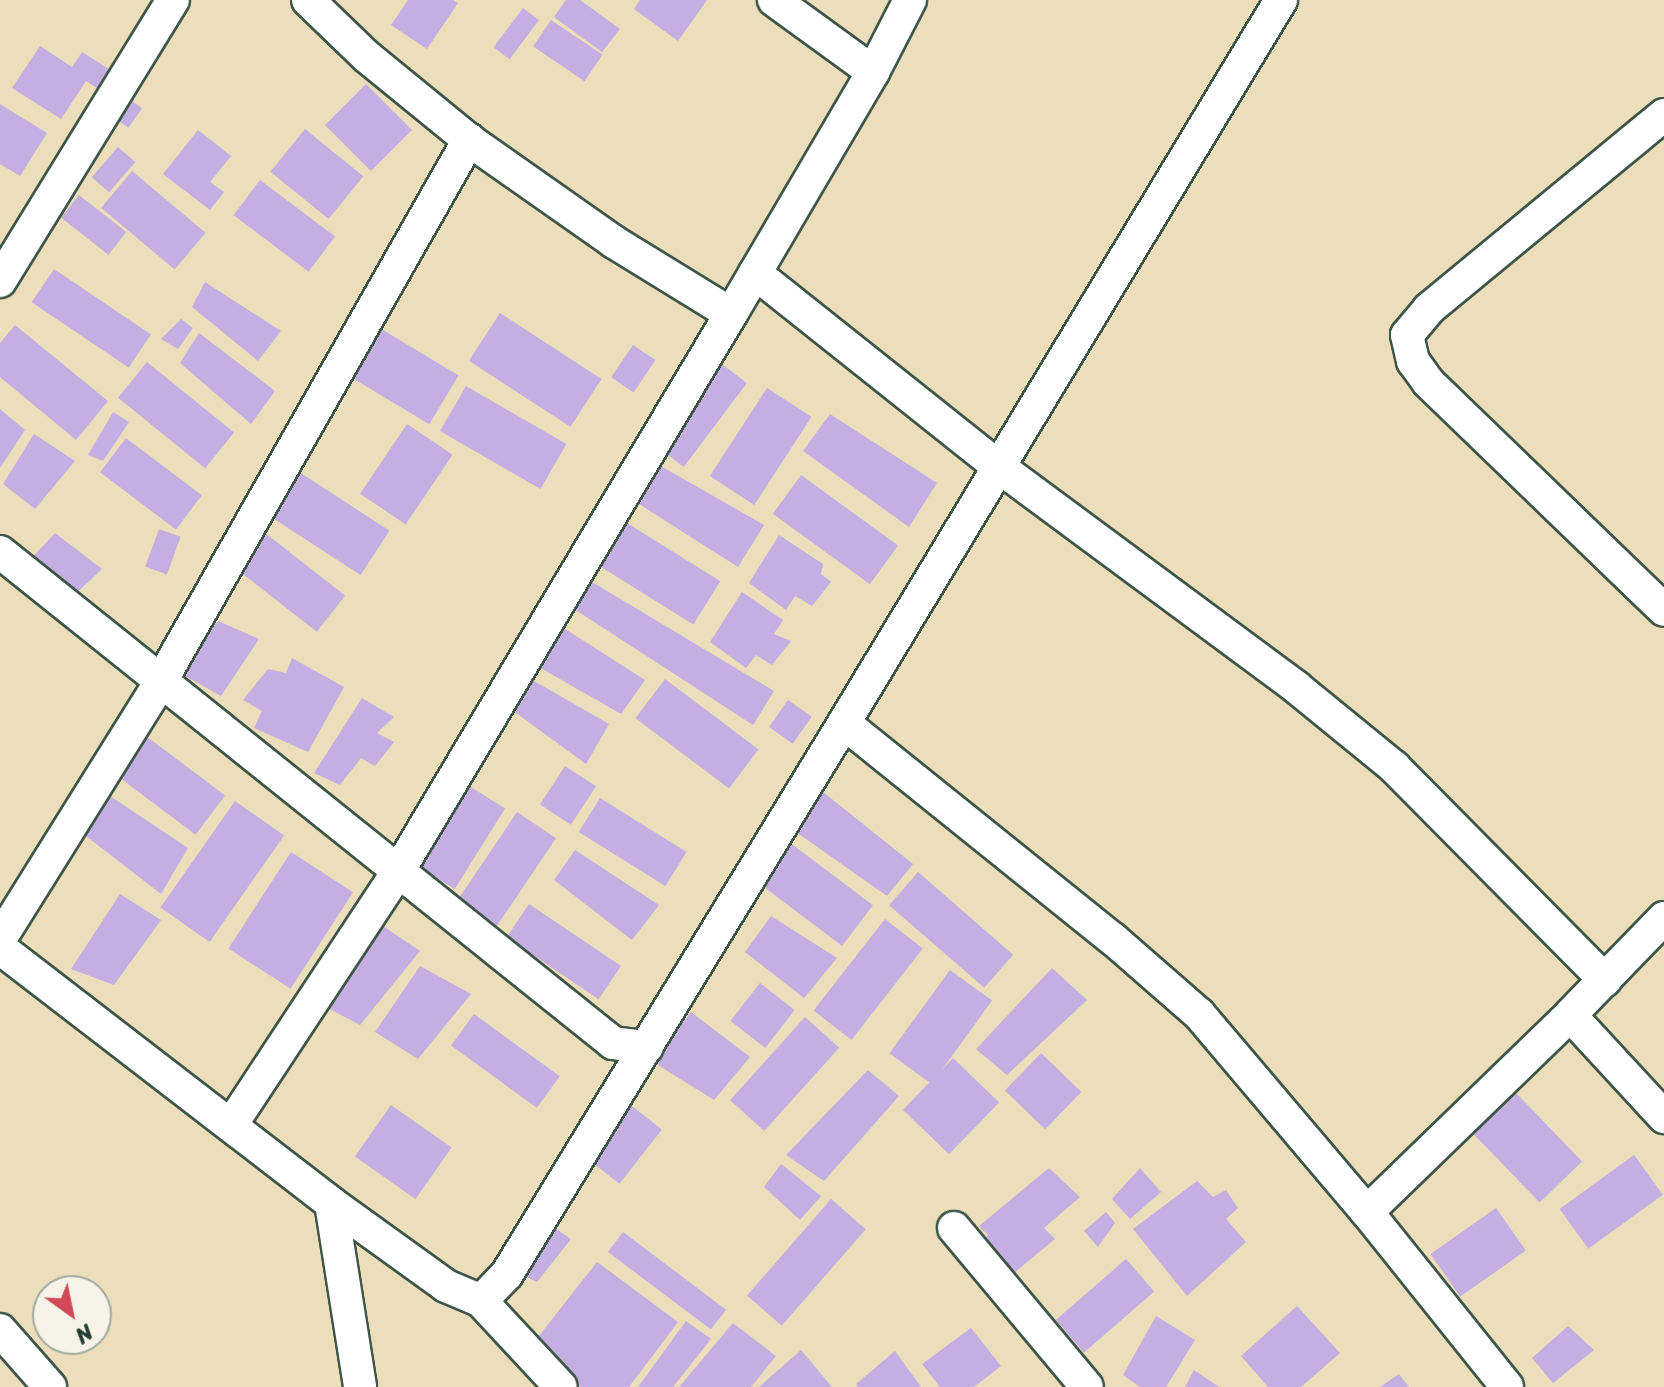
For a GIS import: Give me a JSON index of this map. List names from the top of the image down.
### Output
{
  "north": "bottom right"
}
